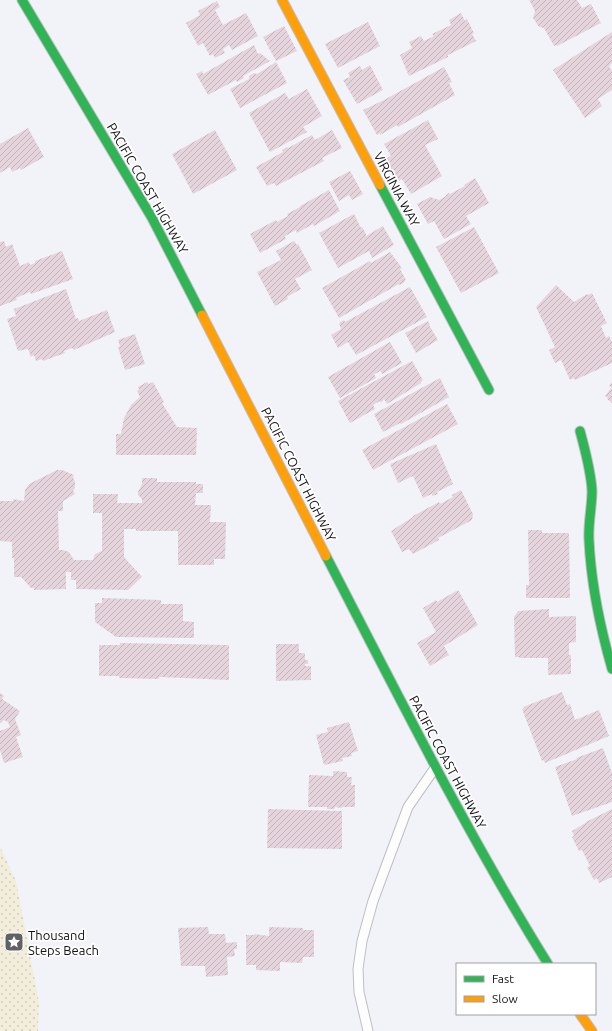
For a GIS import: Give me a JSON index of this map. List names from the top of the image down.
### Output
{
  "streets": {
    "main road": ["PACIFIC COAST HIGHWAY", "VIRGINIA WAY"]
  },
  "places": {
    "place": ["Thousand Steps Beach"]
  },
  "legend": ["Fast", "Slow"]
}
